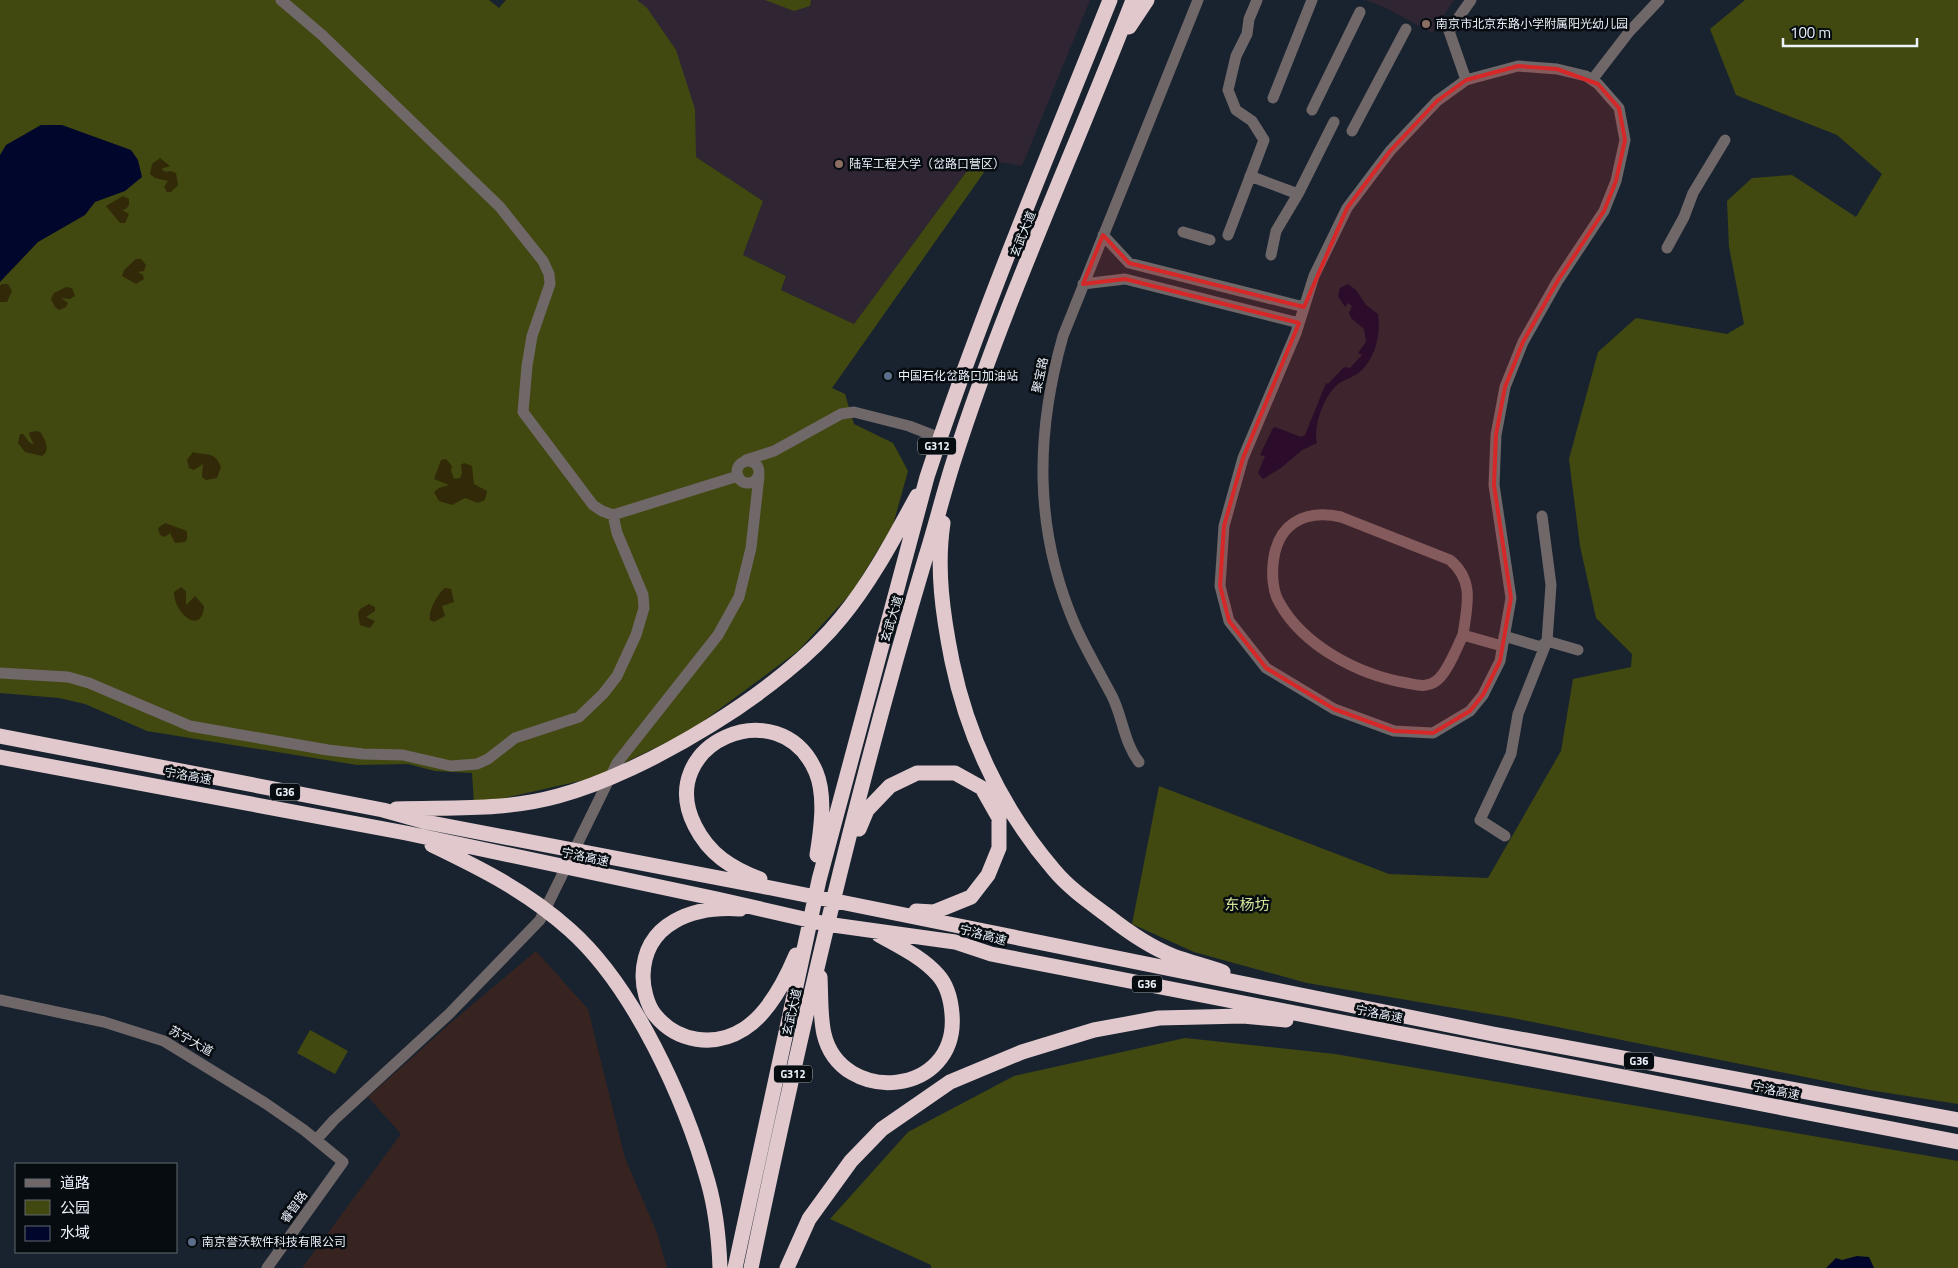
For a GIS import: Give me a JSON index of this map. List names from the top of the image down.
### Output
{
  "streets": {
    "highway": [
      "玄武大道",
      "G312",
      "宁洛高速",
      "G36"
    ],
    "street": ["聚宝路", "苏宁大道", "睿智路"]
  },
  "crossings": [
    ["苏宁大道", "睿智路"]
  ],
  "districts": ["东杨坊"],
  "places": [
    "南京市北京东路小学附属阳光幼儿园",
    "陆军工程大学（岔路口营区）",
    "中国石化岔路口加油站",
    "南京誉沃软件科技有限公司"
  ],
  "legend": ["道路", "公园", "水域"],
  "scale_bar": "100 m"
}
